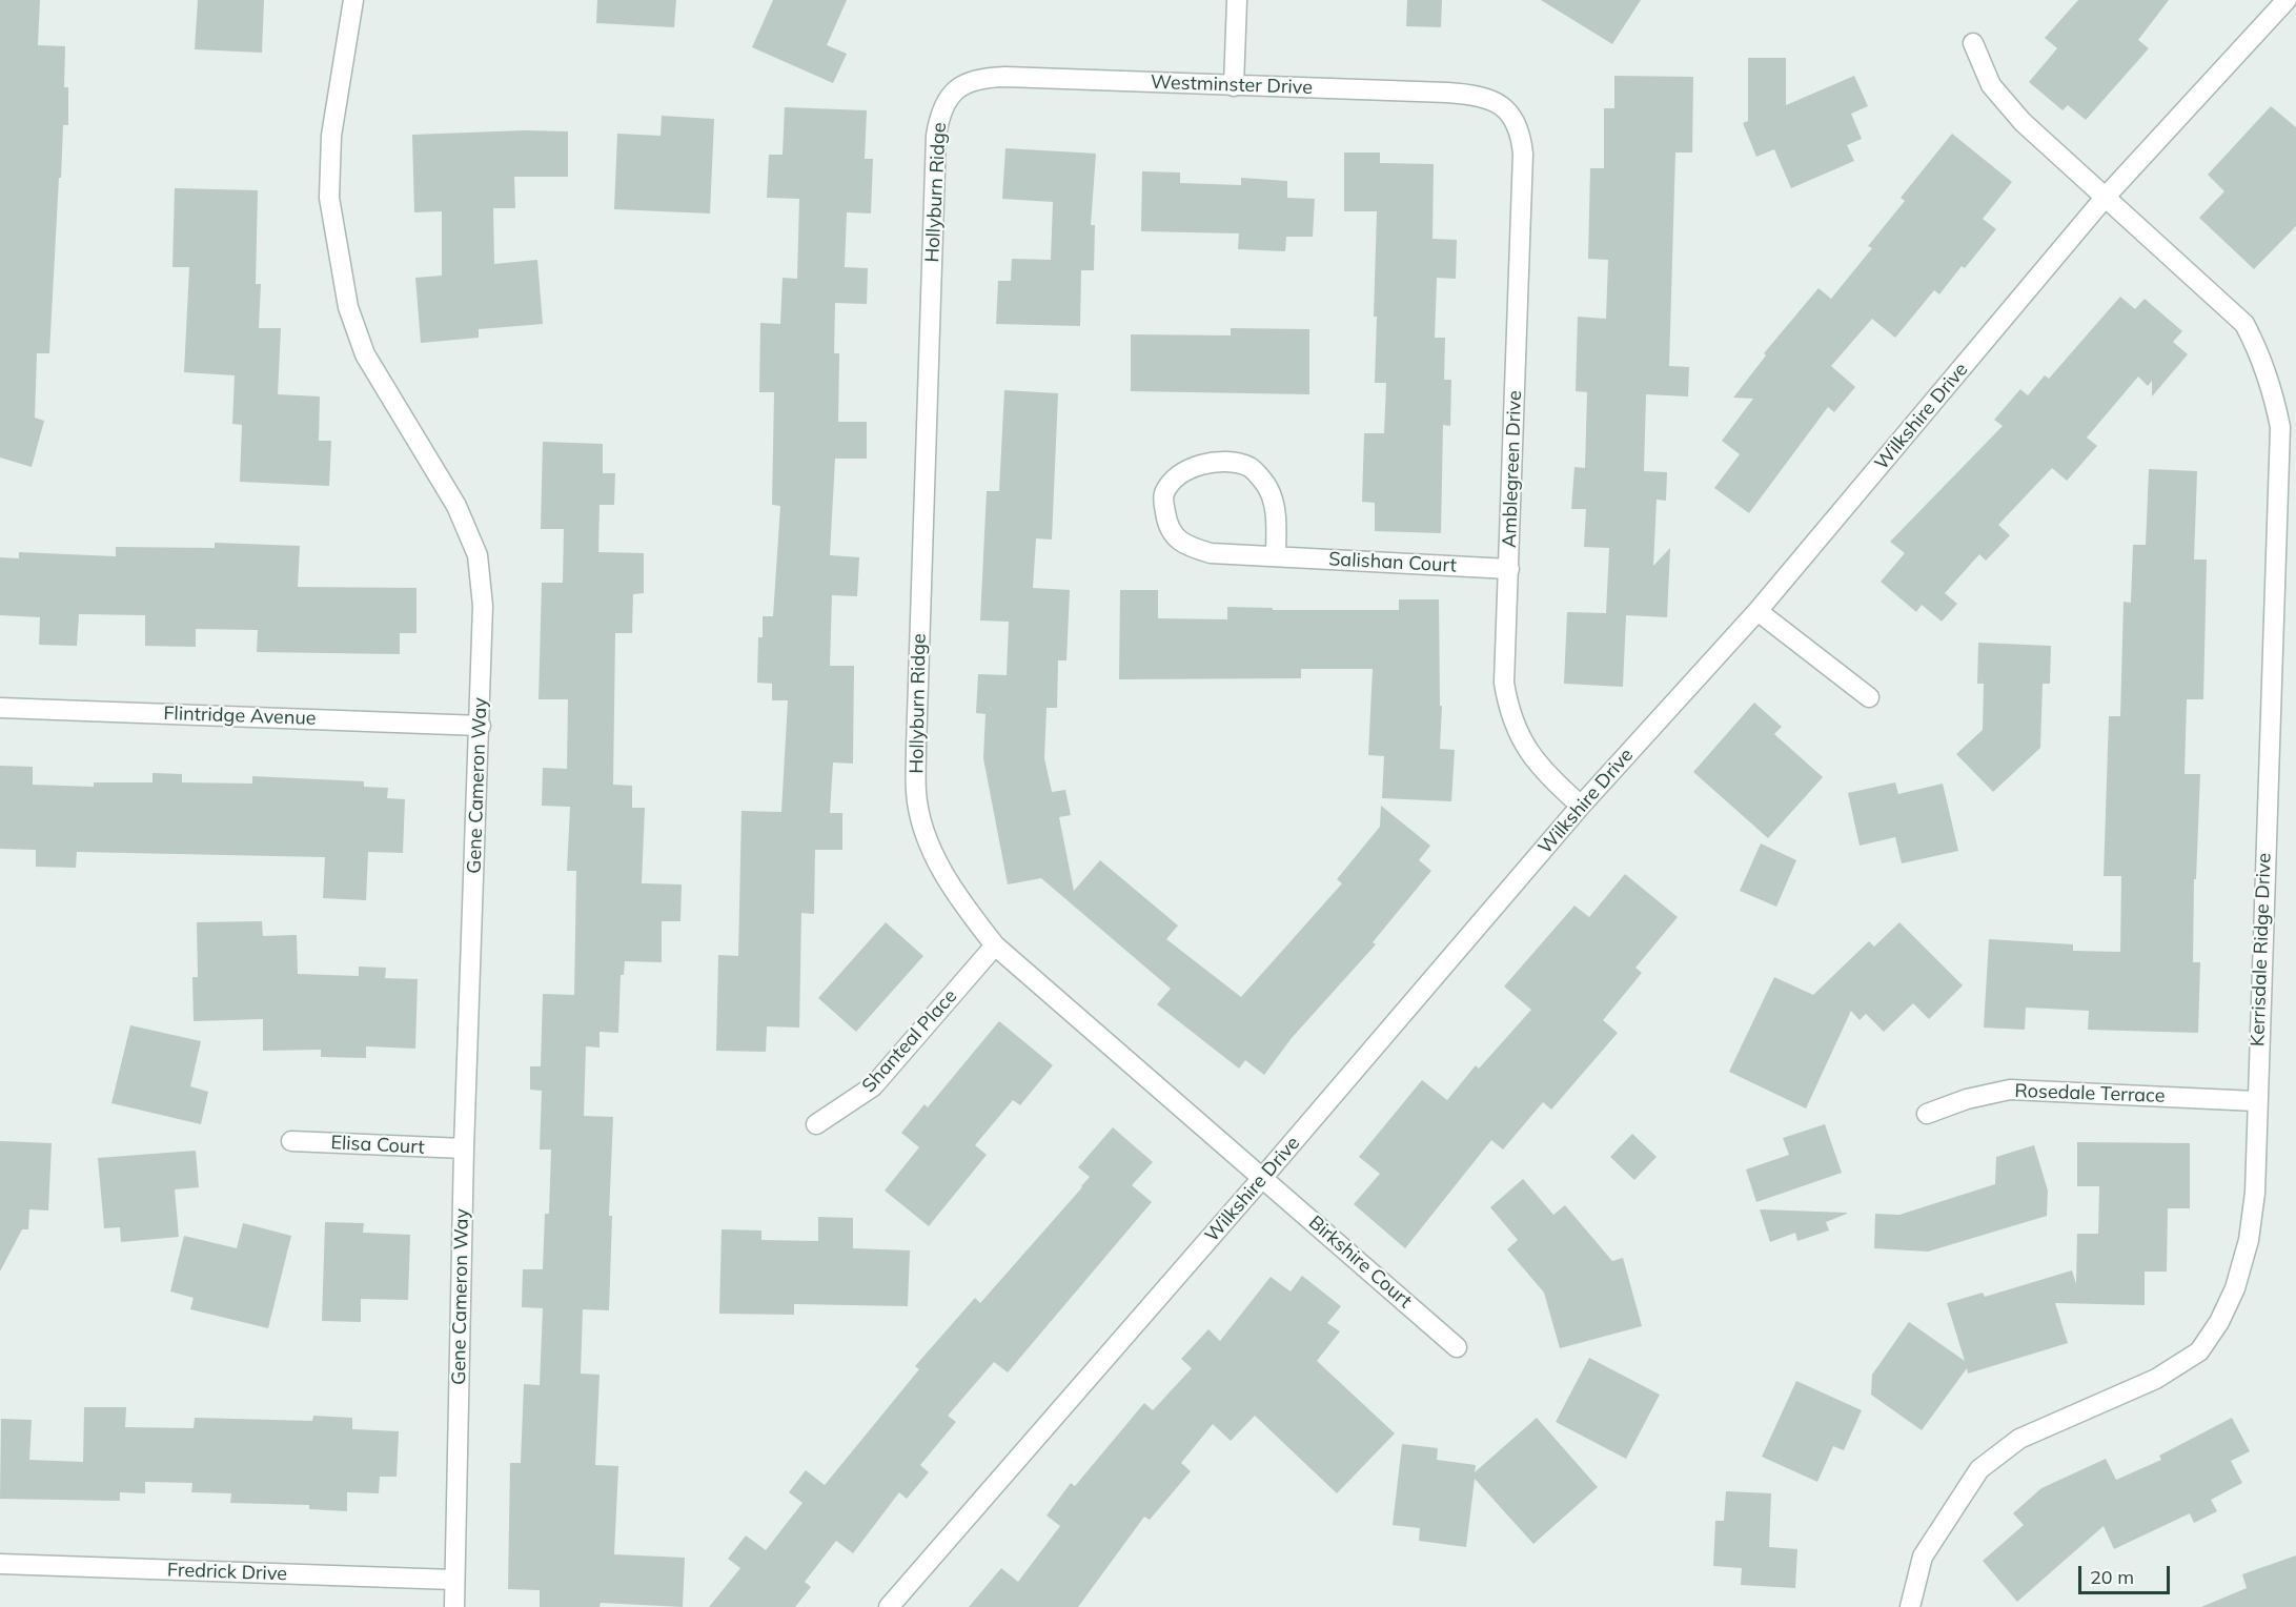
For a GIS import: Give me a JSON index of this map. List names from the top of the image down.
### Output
{
  "streets": {
    "street": [
      "Westminster Drive",
      "Hollyburn Ridge",
      "Wilkshire Drive",
      "Amblegreen Drive",
      "Salishan Court",
      "Flintridge Avenue",
      "Gene Cameron Way",
      "Kerrisdale Ridge Drive",
      "Shanteal Place",
      "Rosedale Terrace",
      "Elisa Court",
      "Birkshire Court",
      "Fredrick Drive"
    ]
  },
  "crossings": [
    ["Westminster Drive", "Hollyburn Ridge"],
    ["Westminster Drive", "Amblegreen Drive"],
    ["Hollyburn Ridge", "Wilkshire Drive"],
    ["Hollyburn Ridge", "Shanteal Place"],
    ["Hollyburn Ridge", "Birkshire Court"],
    ["Wilkshire Drive", "Amblegreen Drive"],
    ["Wilkshire Drive", "Kerrisdale Ridge Drive"],
    ["Wilkshire Drive", "Birkshire Court"],
    ["Amblegreen Drive", "Salishan Court"],
    ["Flintridge Avenue", "Gene Cameron Way"],
    ["Gene Cameron Way", "Elisa Court"],
    ["Gene Cameron Way", "Fredrick Drive"],
    ["Kerrisdale Ridge Drive", "Rosedale Terrace"]
  ],
  "scale_bar": "20 m"
}
